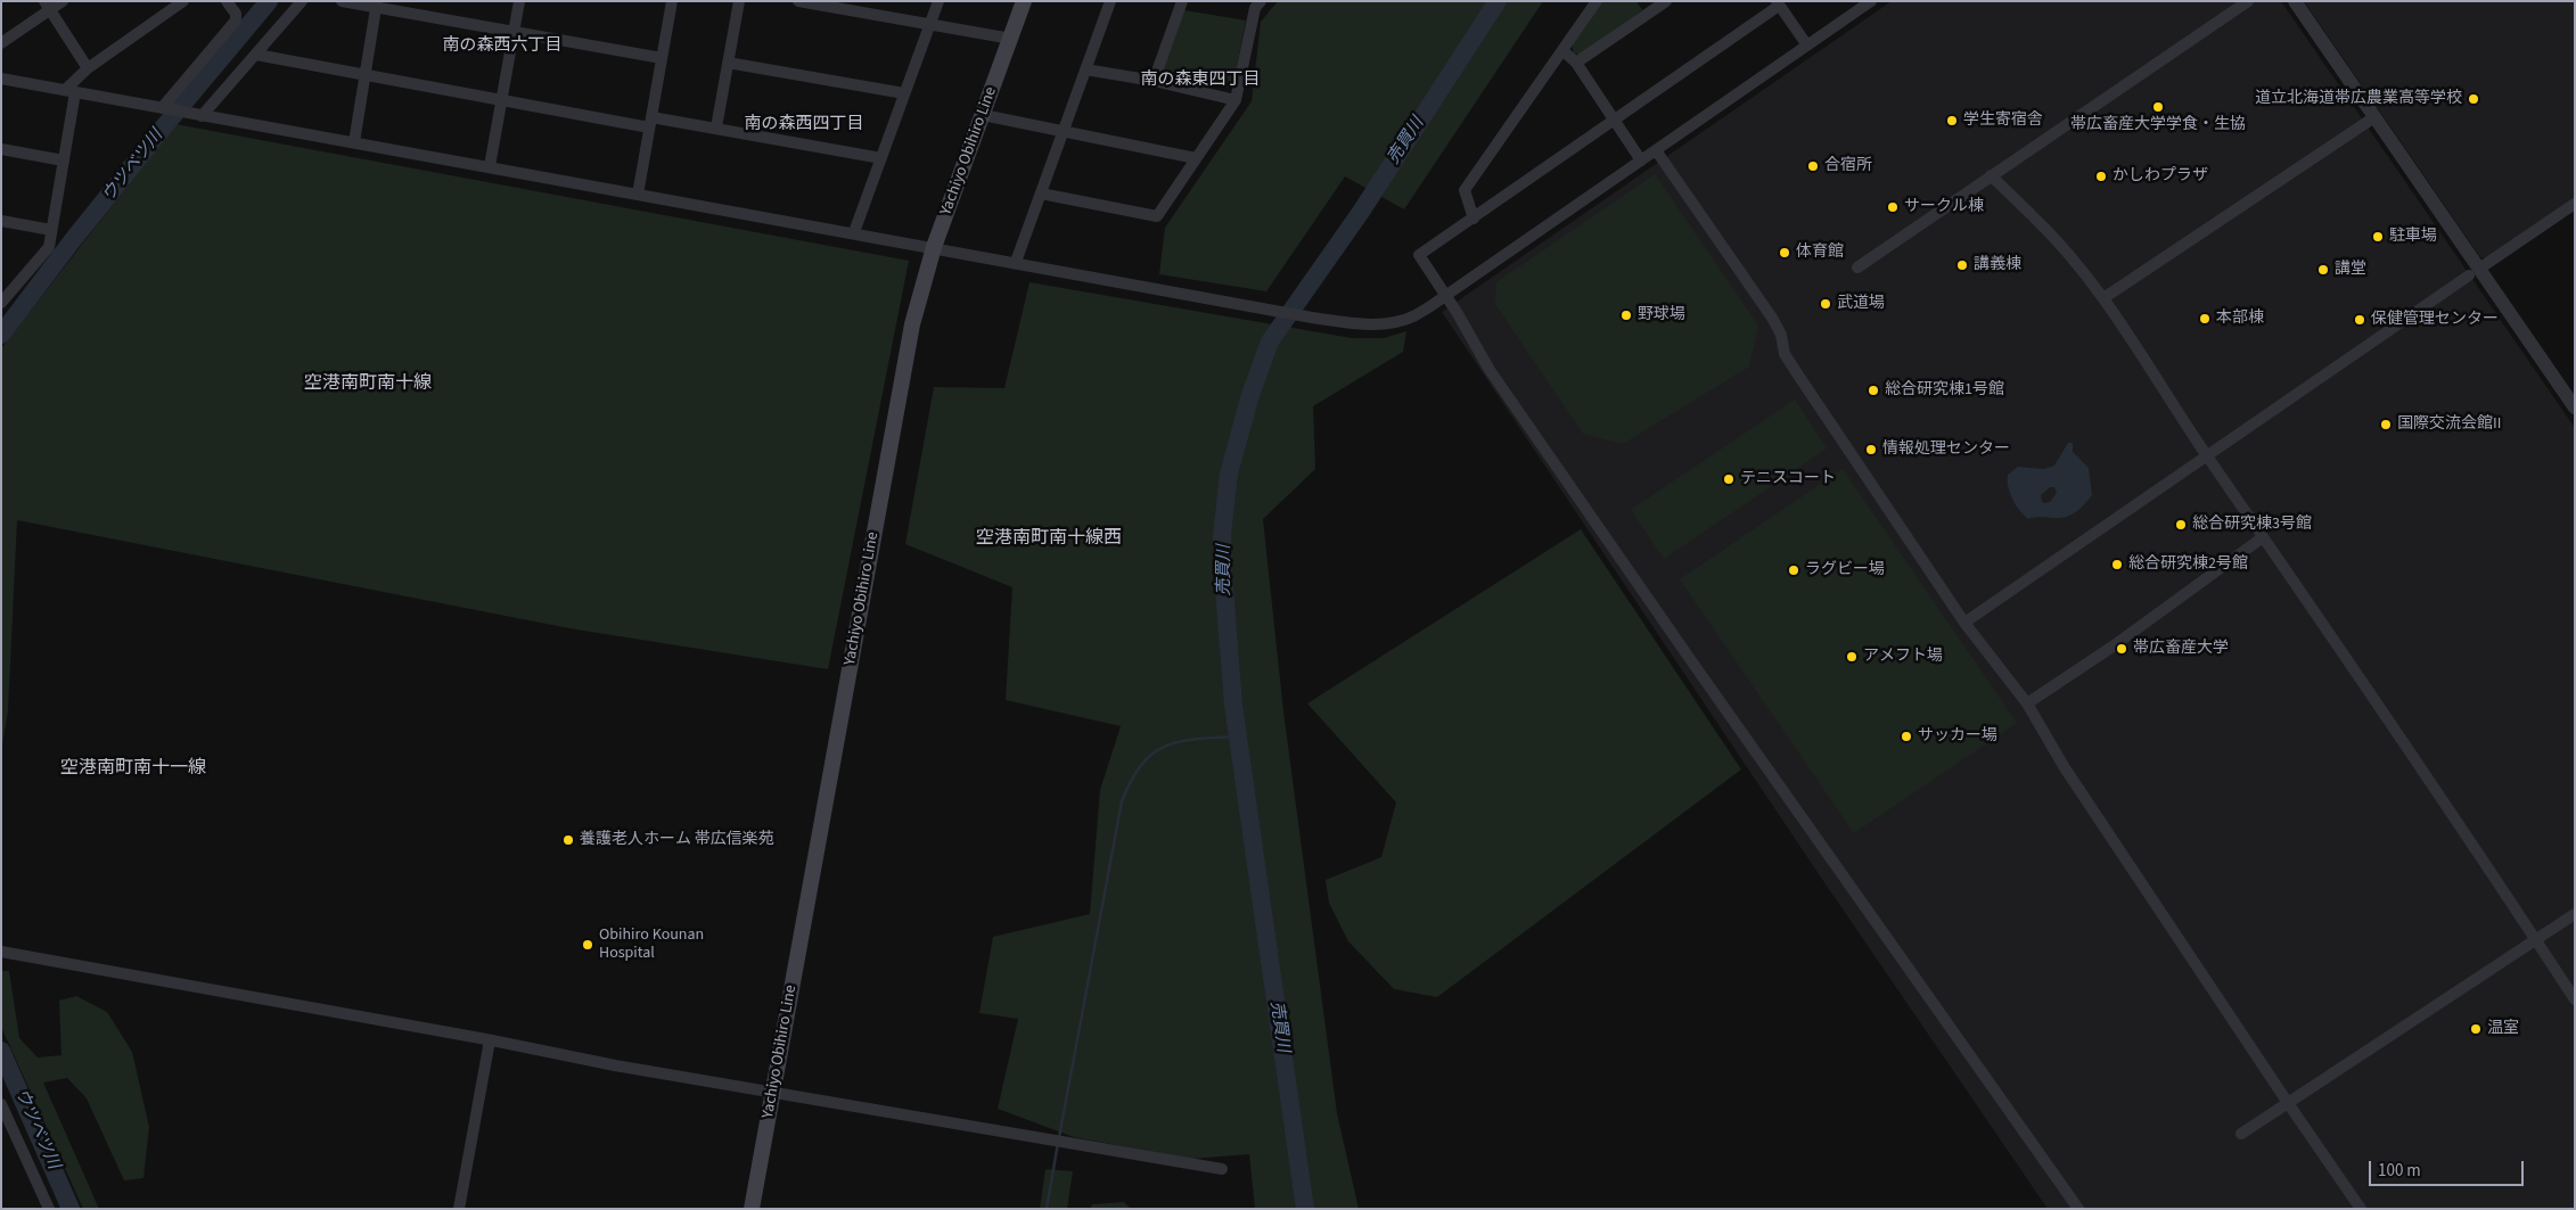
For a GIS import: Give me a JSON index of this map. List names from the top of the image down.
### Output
{
  "streets": {
    "main road": ["Yachiyo Obihiro Line"]
  },
  "districts": [
    "南の森西六丁目",
    "南の森東四丁目",
    "南の森西四丁目",
    "空港南町南十線",
    "空港南町南十線西",
    "空港南町南十一線"
  ],
  "water": ["売買川", "ウツベツ川"],
  "places": [
    "道立北海道帯広農業高等学校",
    "帯広畜産大学学食・生協",
    "学生寄宿舎",
    "合宿所",
    "かしわプラザ",
    "サークル棟",
    "駐車場",
    "体育館",
    "講義棟",
    "講堂",
    "武道場",
    "野球場",
    "本部棟",
    "保健管理センター",
    "総合研究棟1号館",
    "国際交流会館II",
    "情報処理センター",
    "テニスコート",
    "総合研究棟3号館",
    "総合研究棟2号館",
    "ラグビー場",
    "帯広畜産大学",
    "アメフト場",
    "サッカー場",
    "養護老人ホーム 帯広信楽苑",
    "Obihiro Kounan Hospital",
    "温室"
  ],
  "scale_bar": "100 m"
}
